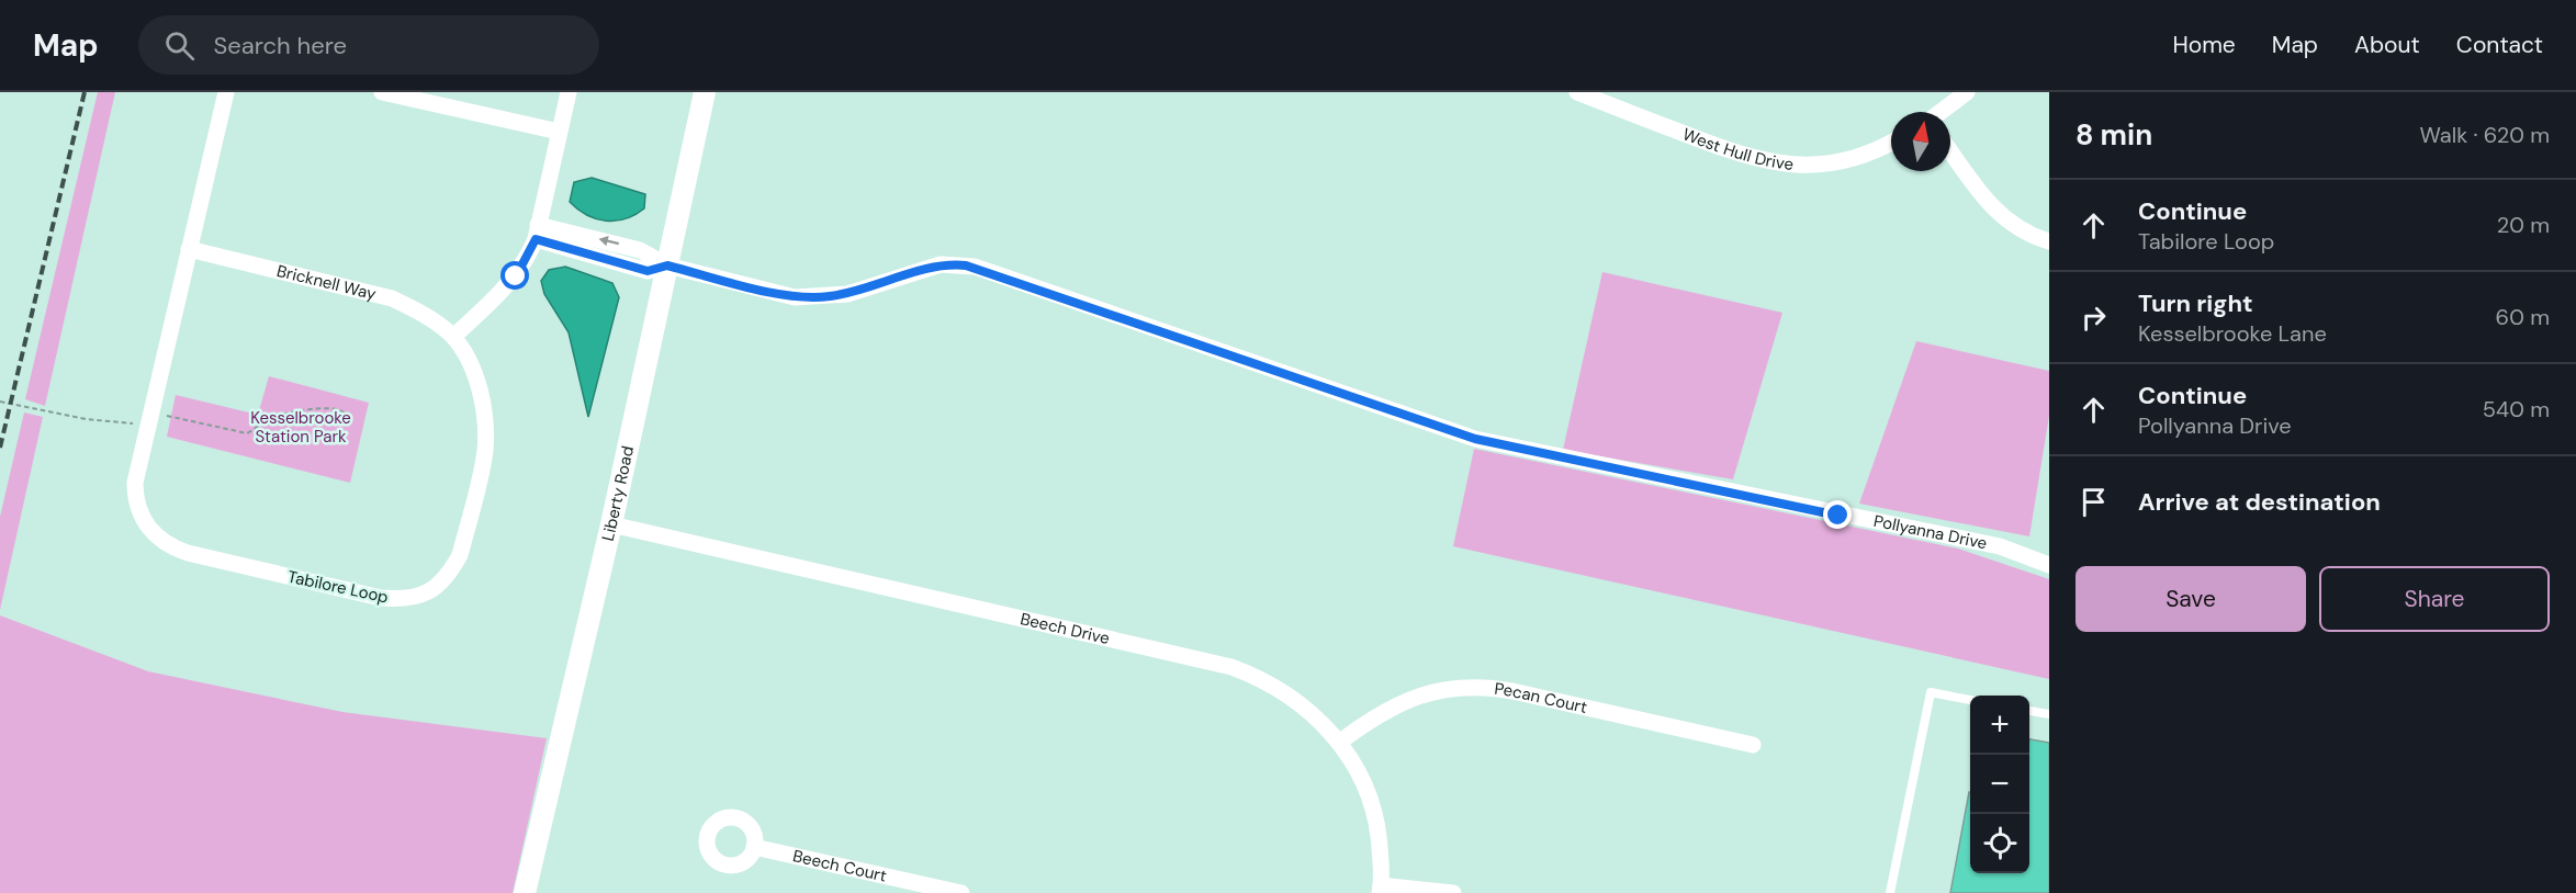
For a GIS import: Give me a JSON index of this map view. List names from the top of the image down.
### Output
{
  "streets": {
    "street": [
      "West Hull Drive",
      "Bricknell Way",
      "Liberty Road",
      "Pollyanna Drive",
      "Tabilore Loop",
      "Beech Drive",
      "Pecan Court",
      "Beech Court"
    ]
  },
  "crossings": [
    ["Bricknell Way", "Tabilore Loop"],
    ["Liberty Road", "Pollyanna Drive"],
    ["Liberty Road", "Beech Drive"],
    ["Beech Drive", "Pecan Court"]
  ],
  "parks": ["Kesselbrooke Station Park"],
  "north": "top",
  "page": {
    "header": "Map",
    "search": "Search here",
    "nav": [
      "Home",
      "Map",
      "About",
      "Contact"
    ],
    "heading": ["8 min", "Walk · 620 m"],
    "list": [
      ["Continue", "Tabilore Loop", "20 m"],
      ["Turn right", "Kesselbrooke Lane", "60 m"],
      ["Continue", "Pollyanna Drive", "540 m"],
      "Arrive at destination"
    ],
    "buttons": ["Save", "Share"],
    "map_buttons": ["+", "−"]
  }
}
